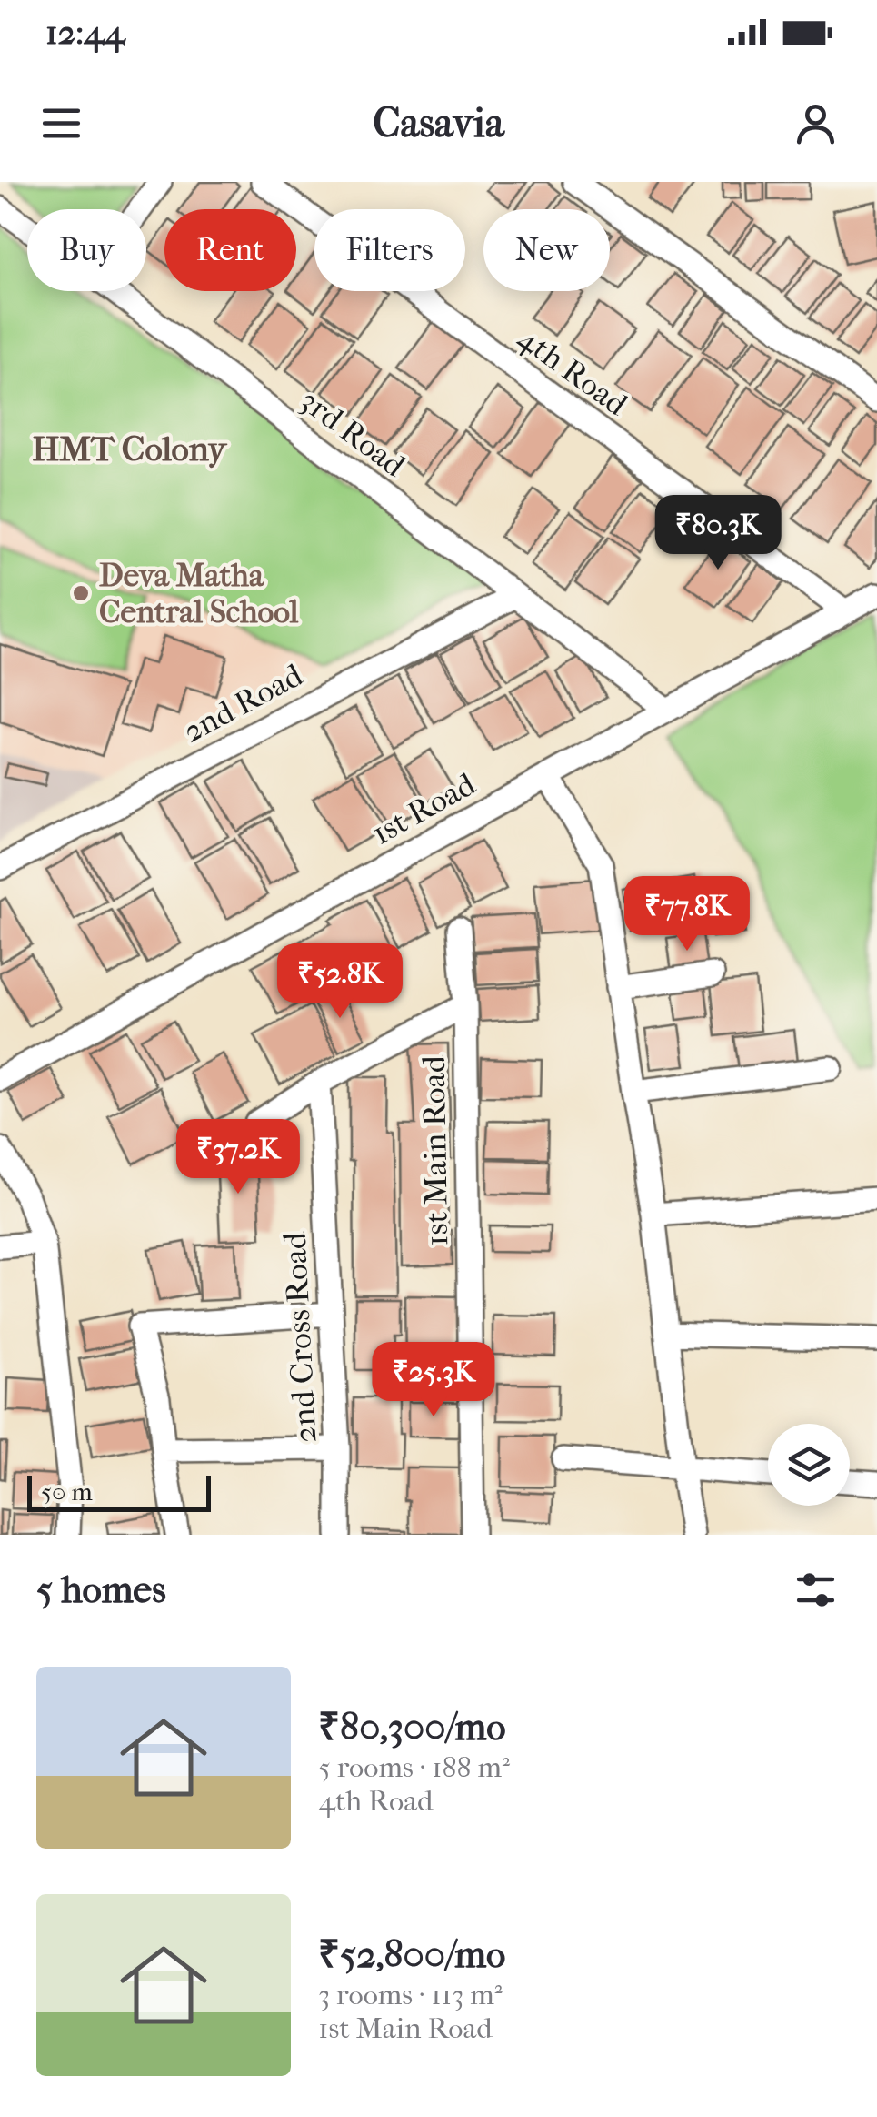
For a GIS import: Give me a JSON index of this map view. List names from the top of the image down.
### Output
{
  "streets": {
    "street": [
      "4th Road",
      "3rd Road",
      "2nd Road",
      "1st Road",
      "1st Main Road",
      "2nd Cross Road"
    ]
  },
  "crossings": [
    ["4th Road", "1st Road"],
    ["3rd Road", "2nd Road"],
    ["3rd Road", "1st Road"],
    ["1st Main Road", "2nd Cross Road"]
  ],
  "districts": ["HMT Colony"],
  "places": ["Deva Matha Central School"],
  "scale_bar": "50 m",
  "page": {
    "status": "12:44",
    "header": "Casavia",
    "chip": [
      "Buy",
      "Rent",
      "Filters",
      "New"
    ],
    "price": [
      "₹80.3K",
      "₹77.8K",
      "₹52.8K",
      "₹37.2K",
      "₹25.3K"
    ],
    "scale": "50 m",
    "heading": "5 homes",
    "list": [
      {
        "name": "₹80,300/mo",
        "note": "5 rooms · 188 m² · 4th Road"
      },
      {
        "name": "₹52,800/mo",
        "note": "3 rooms · 113 m² · 1st Main Road"
      }
    ]
  }
}
